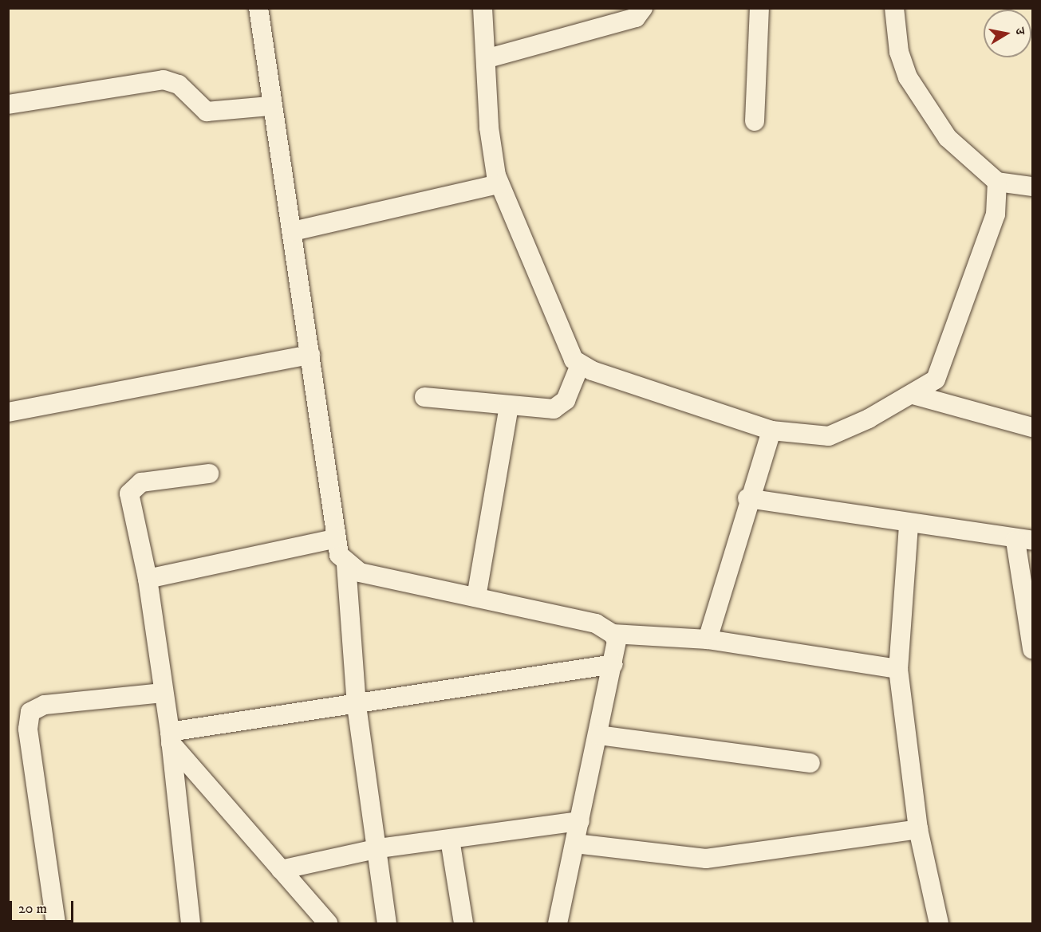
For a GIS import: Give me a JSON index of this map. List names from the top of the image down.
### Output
{
  "scale_bar": "20 m",
  "north": "right"
}
